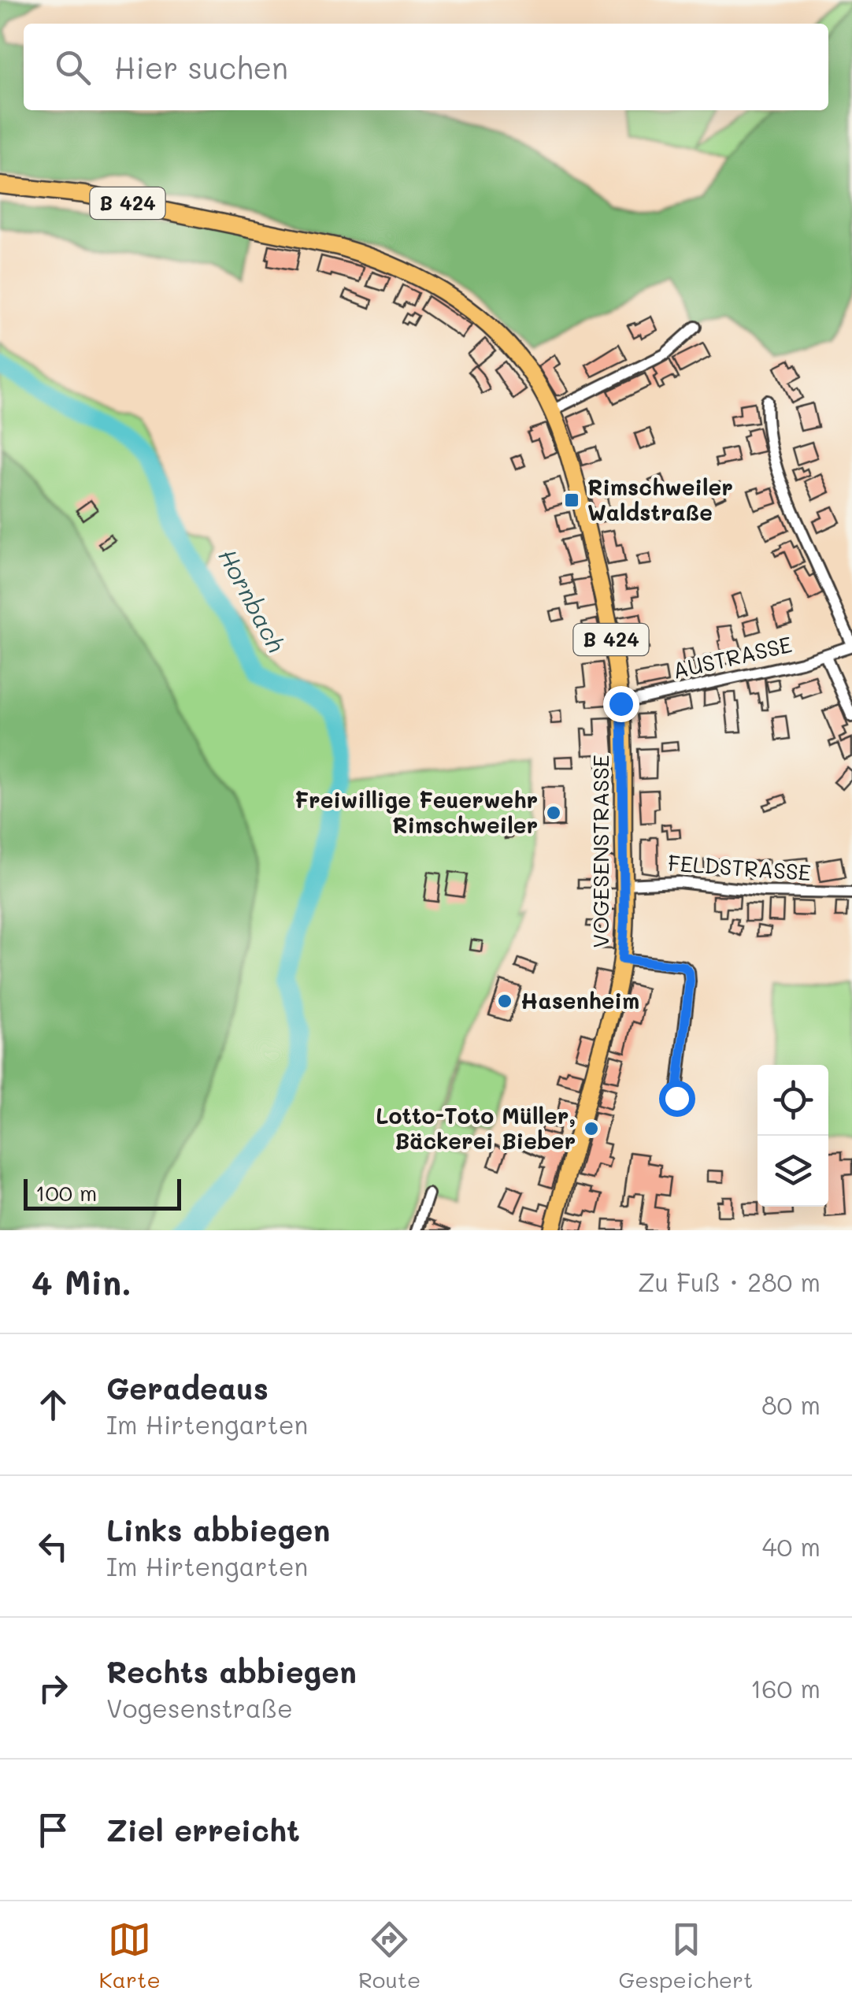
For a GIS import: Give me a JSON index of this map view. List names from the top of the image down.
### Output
{
  "streets": {
    "main road": ["B 424", "VOGESENSTRASSE"],
    "street": ["AUSTRASSE", "FELDSTRASSE"]
  },
  "crossings": [
    ["AUSTRASSE", "VOGESENSTRASSE"],
    ["VOGESENSTRASSE", "FELDSTRASSE"]
  ],
  "water": ["Hornbach"],
  "places": {
    "transit": ["Rimschweiler Waldstraße"],
    "other": ["Freiwillige Feuerwehr Rimschweiler", "Hasenheim", "Lotto-Toto Müller, Bäckerei Bieber"]
  },
  "scale_bar": "100 m",
  "page": {
    "search": "Hier suchen",
    "scale": "100 m",
    "heading": ["4 Min.", "Zu Fuß · 280 m"],
    "list": [
      ["Geradeaus", "Im Hirtengarten", "80 m"],
      ["Links abbiegen", "Im Hirtengarten", "40 m"],
      ["Rechts abbiegen", "Vogesenstraße", "160 m"],
      "Ziel erreicht"
    ],
    "nav": ["Karte", "Route", "Gespeichert"]
  }
}
